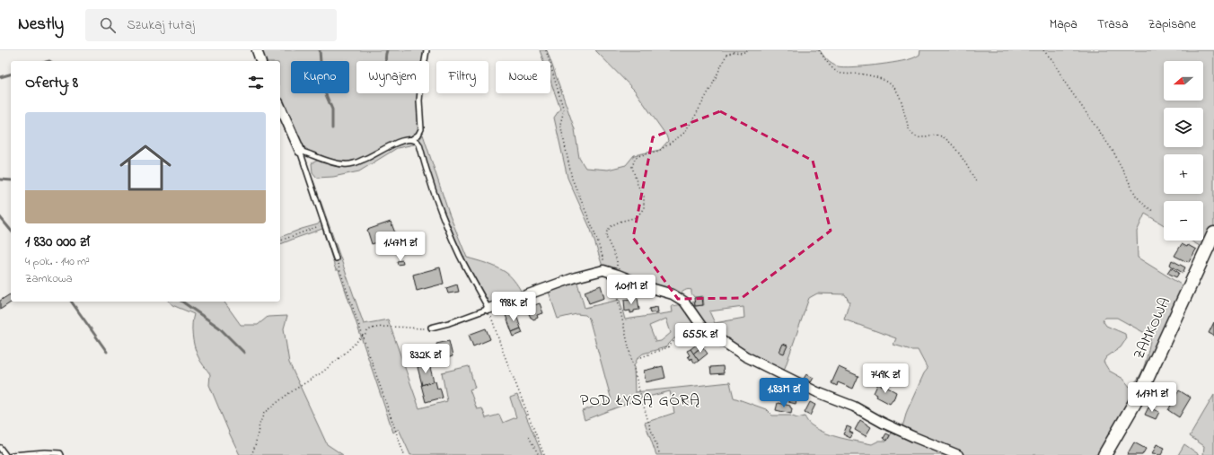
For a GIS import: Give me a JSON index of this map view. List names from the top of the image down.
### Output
{
  "streets": {
    "street": ["ZAMKOWA"]
  },
  "districts": ["POD ŁYSĄ GÓRĄ"],
  "north": "left",
  "page": {
    "header": "Nestly",
    "search": "Szukaj tutaj",
    "nav": ["Mapa", "Trasa", "Zapisane"],
    "map_buttons": ["+", "−"],
    "chip": [
      "Kupno",
      "Wynajem",
      "Filtry",
      "Nowe"
    ],
    "heading": "Oferty: 8",
    "list": [
      {
        "name": "1 830 000 zł",
        "note": "4 pok. · 140 m² · Zamkowa"
      }
    ],
    "price": [
      "1.47M zł",
      "1.01M zł",
      "998K zł",
      "655K zł",
      "832K zł",
      "749K zł",
      "1.83M zł",
      "1.17M zł"
    ]
  }
}
